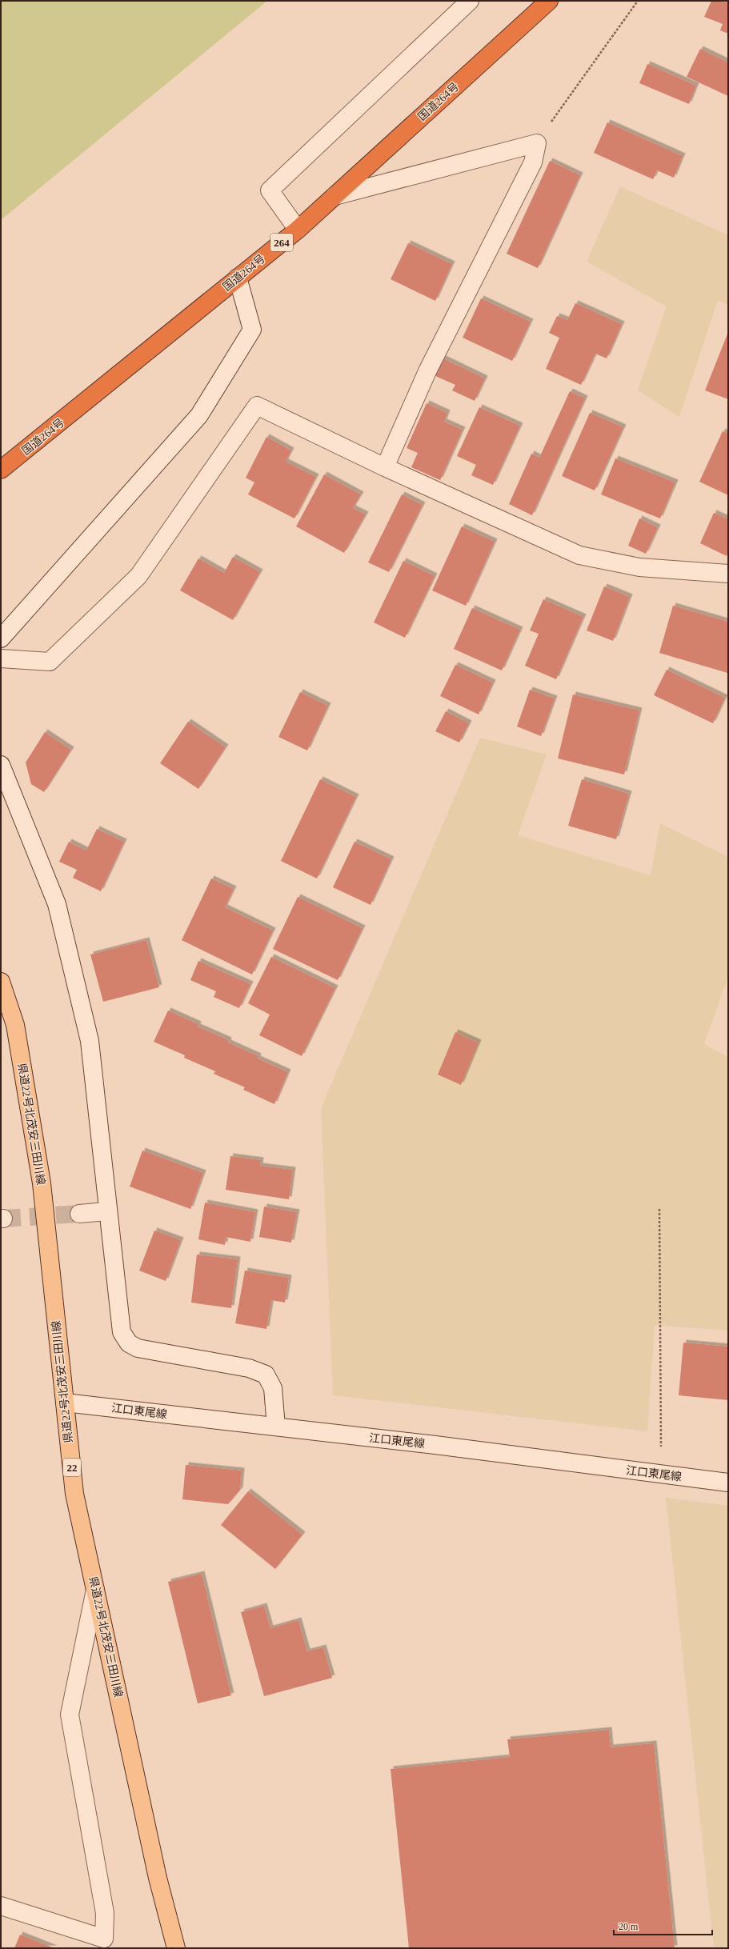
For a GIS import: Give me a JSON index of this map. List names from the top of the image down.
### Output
{
  "streets": {
    "highway": ["国道264号", "264"],
    "main road": ["県道22号北茂安三田川線", "22"],
    "street": ["江口東尾線"]
  },
  "crossings": [
    ["県道22号北茂安三田川線", "江口東尾線"]
  ],
  "scale_bar": "20 m"
}
